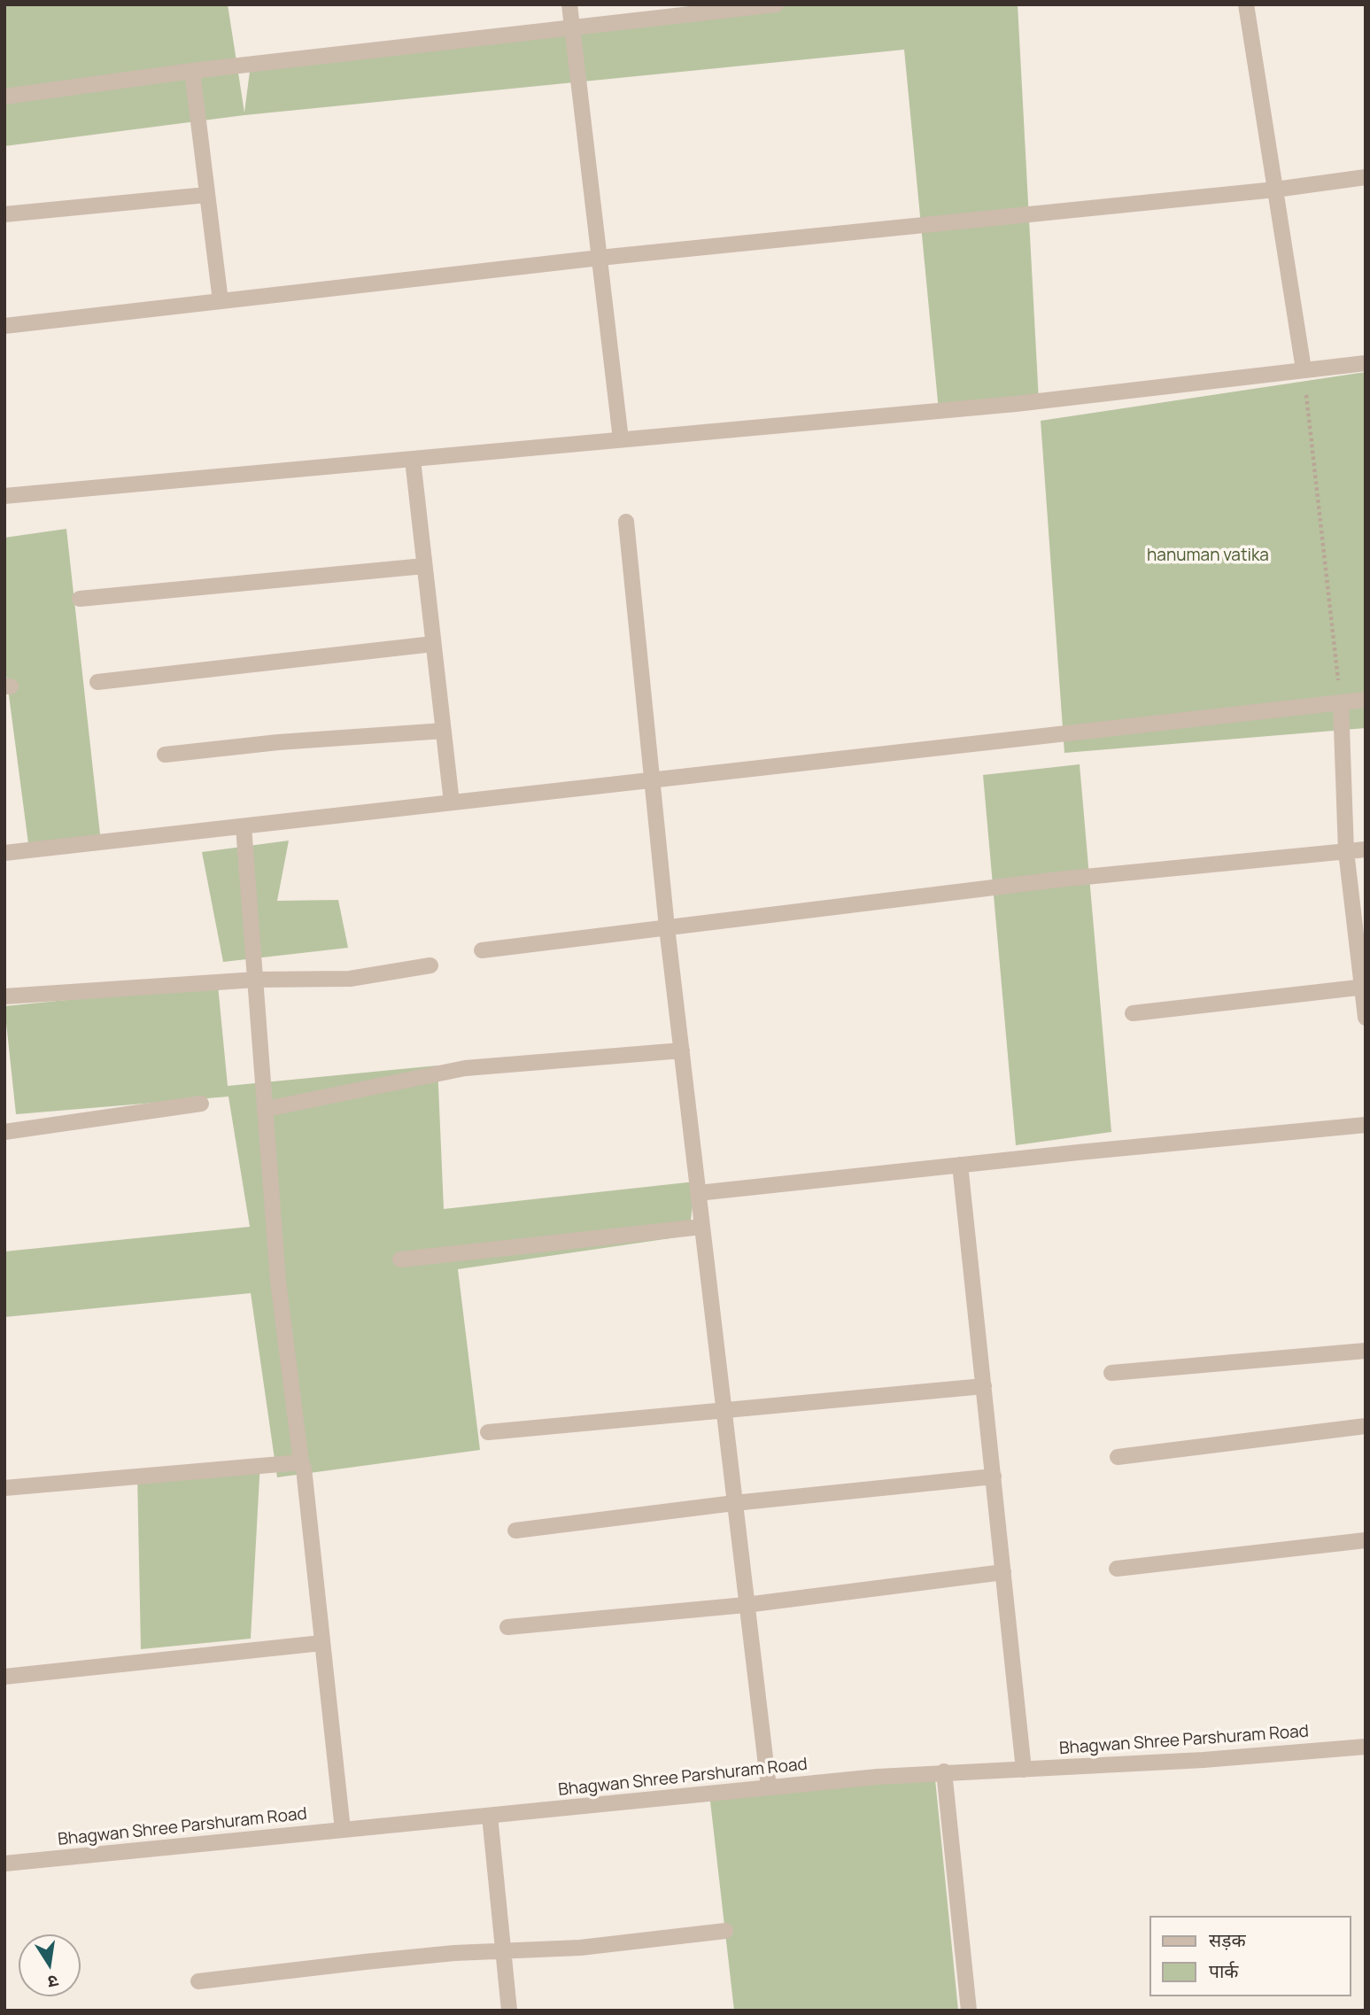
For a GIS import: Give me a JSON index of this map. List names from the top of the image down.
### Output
{
  "streets": {
    "street": ["Bhagwan Shree Parshuram Road"]
  },
  "parks": ["hanuman vatika"],
  "legend": ["सड़क", "पार्क"],
  "north": "bottom"
}
